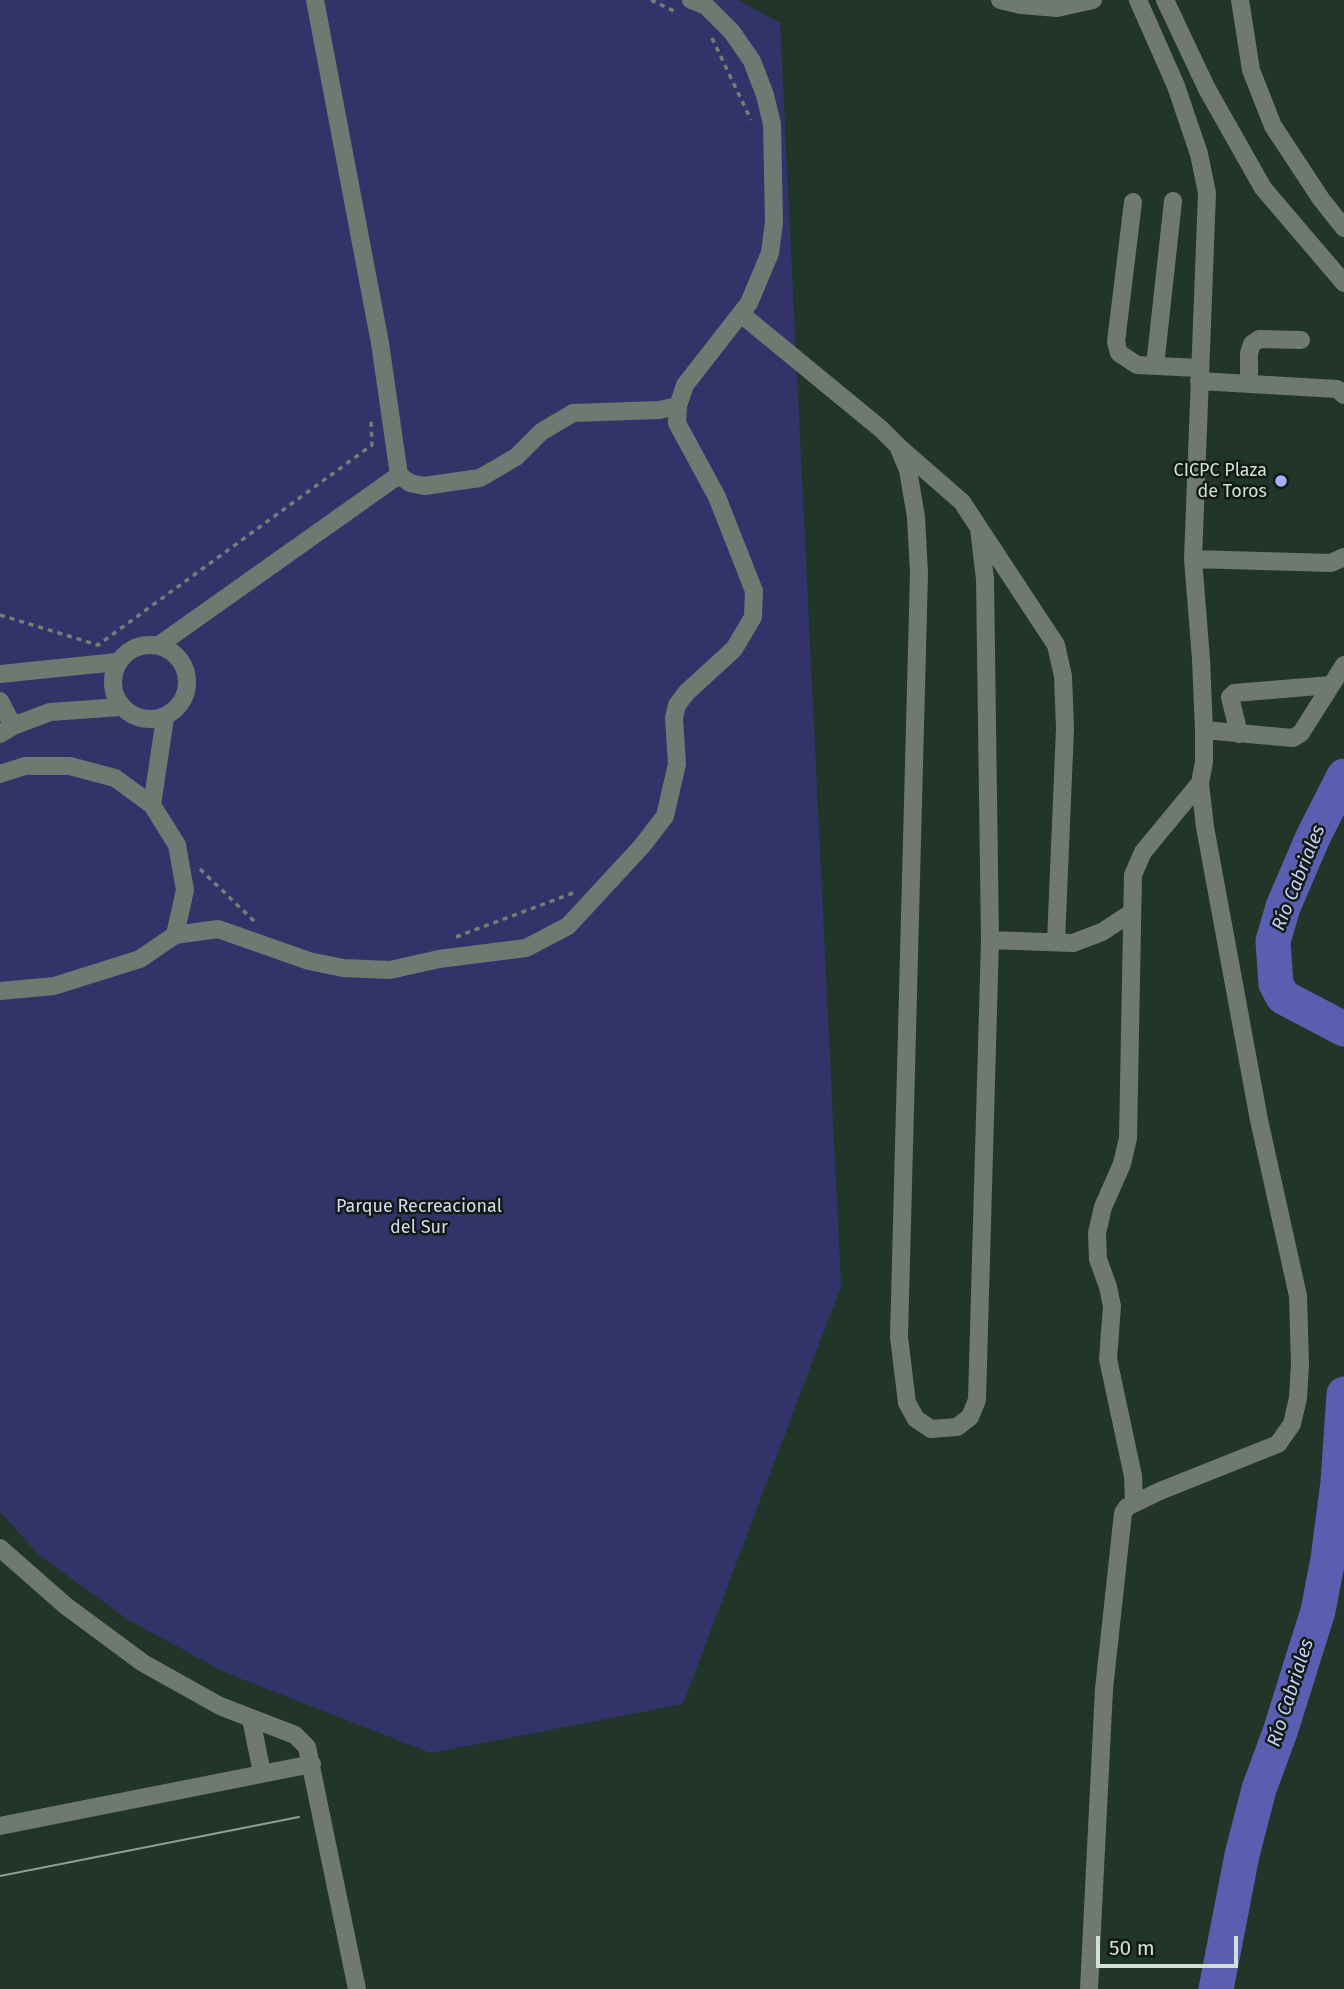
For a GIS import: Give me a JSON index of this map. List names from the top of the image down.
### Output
{
  "water": ["Río Cabriales"],
  "parks": ["Parque Recreacional del Sur"],
  "places": ["CICPC Plaza de Toros"],
  "scale_bar": "50 m"
}
